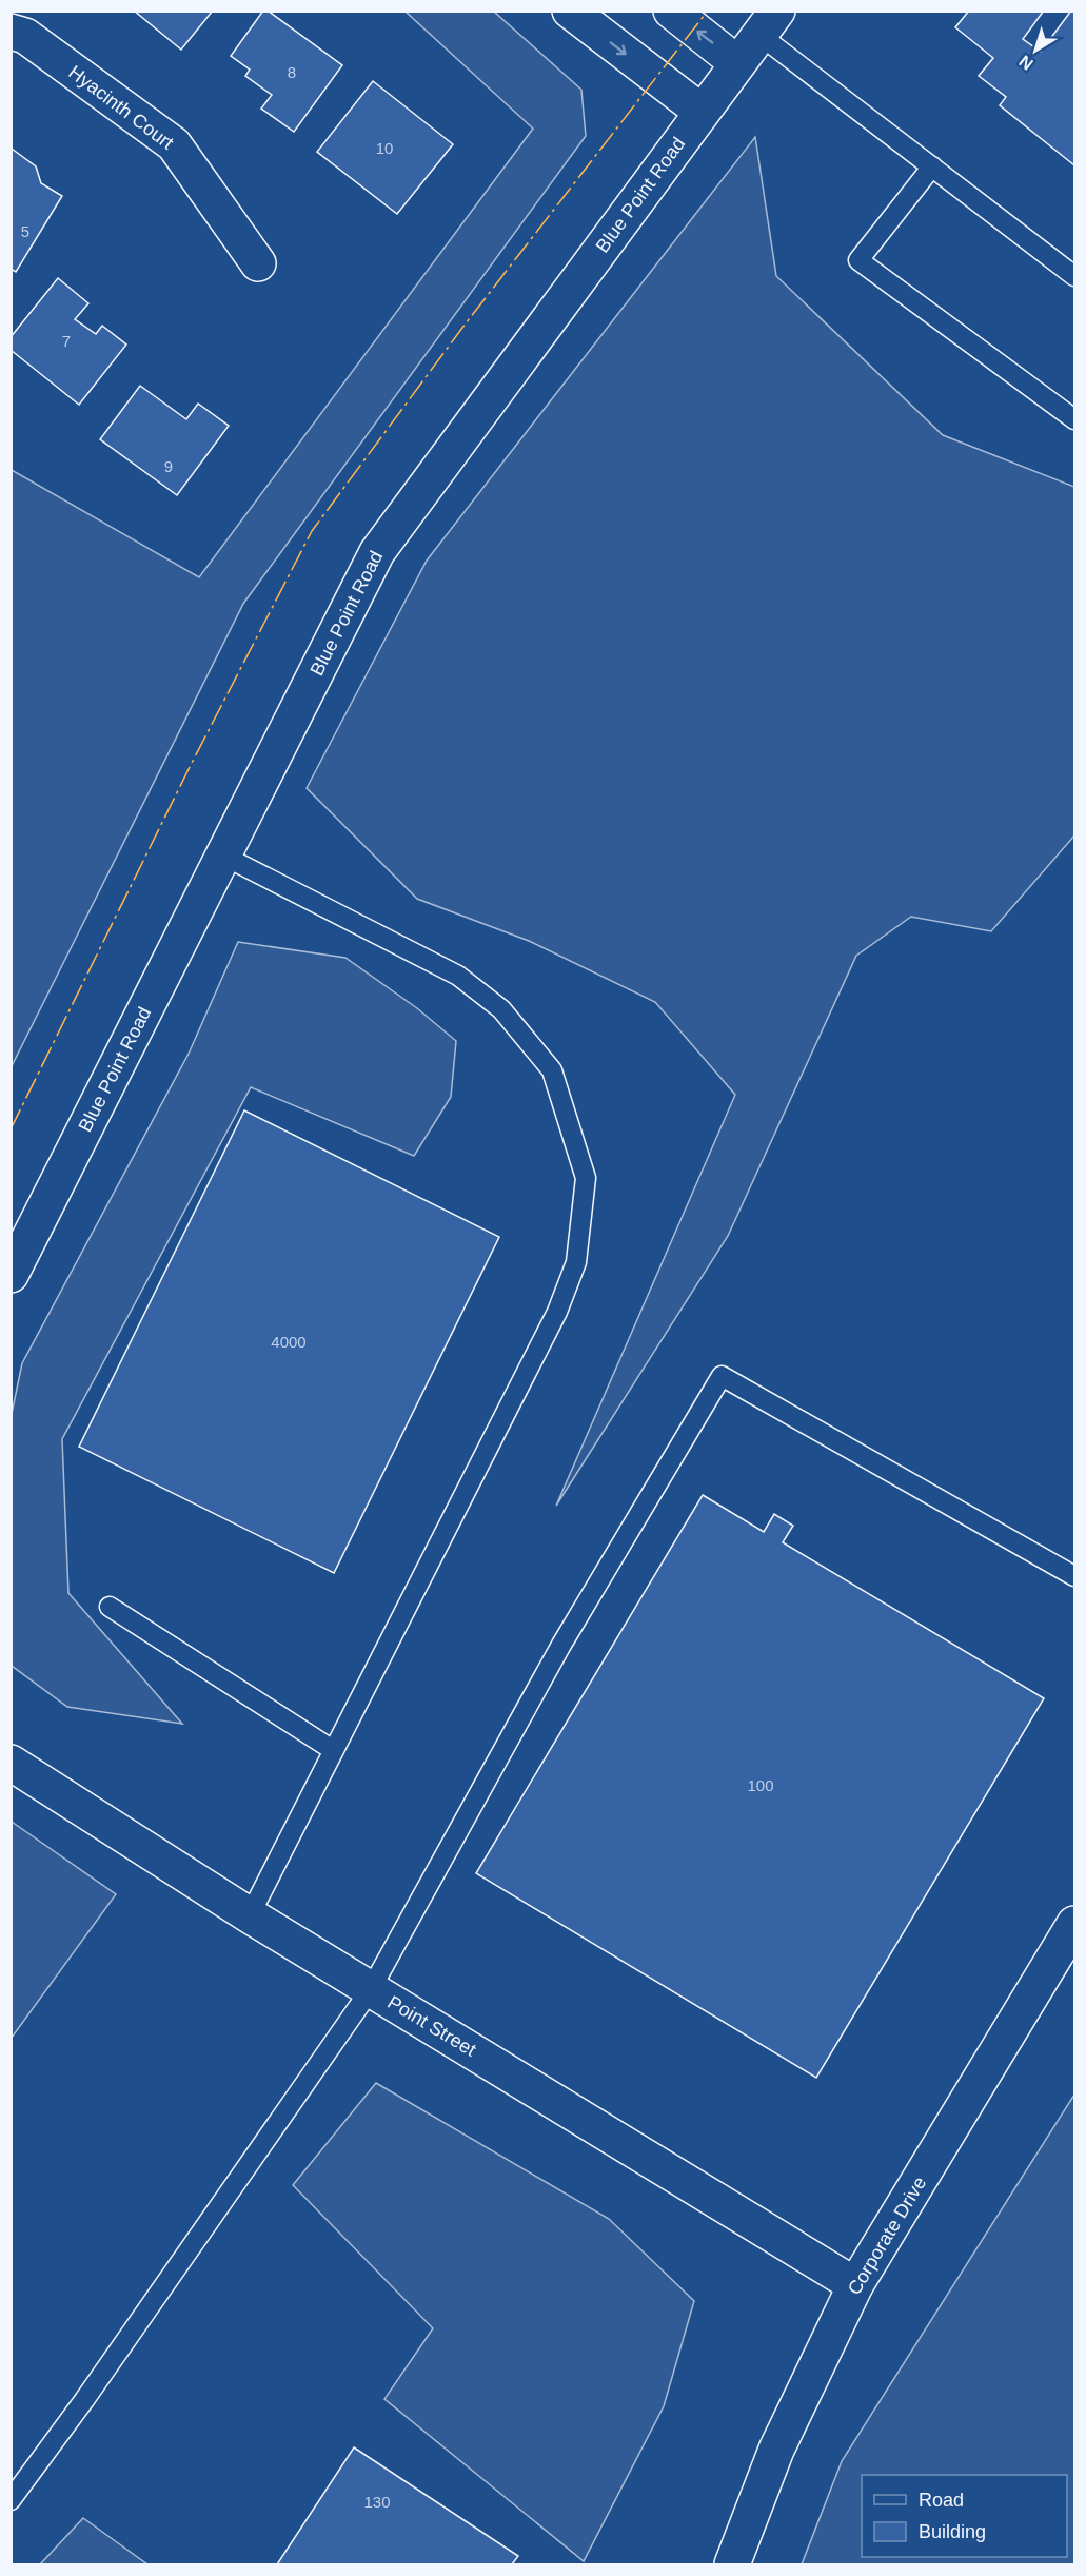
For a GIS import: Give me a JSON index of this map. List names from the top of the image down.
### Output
{
  "streets": {
    "street": [
      "Hyacinth Court",
      "Blue Point Road",
      "Point Street",
      "Corporate Drive"
    ]
  },
  "crossings": [
    ["Point Street", "Corporate Drive"]
  ],
  "house_numbers": [
    "8",
    "10",
    "5",
    "7",
    "9",
    "4000",
    "100",
    "130"
  ],
  "legend": ["Road", "Building"],
  "north": "bottom left"
}
